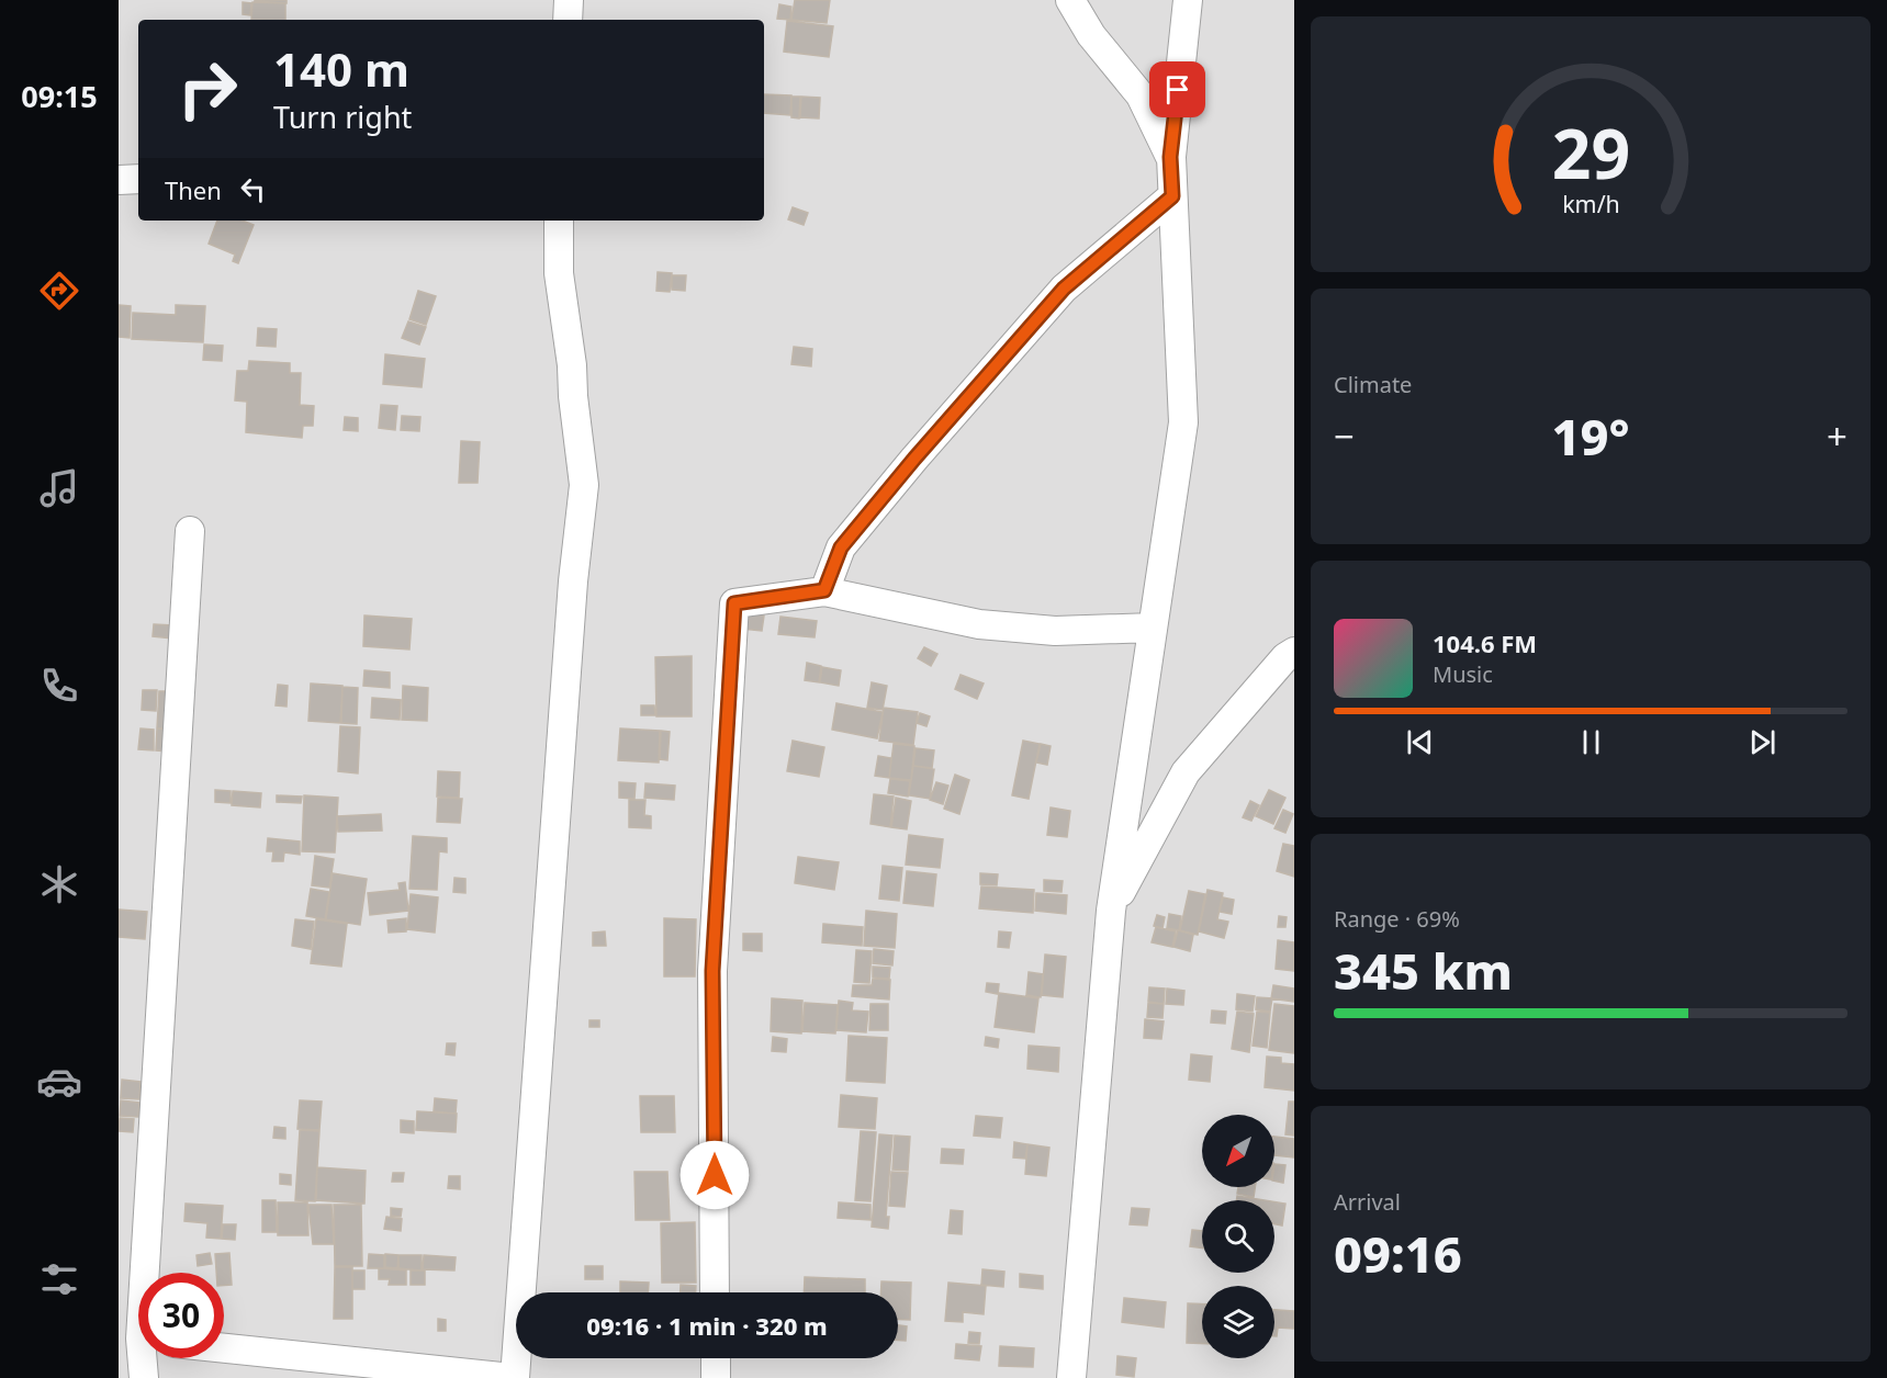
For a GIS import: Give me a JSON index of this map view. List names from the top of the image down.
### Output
{
  "north": "bottom left",
  "page": {
    "tabs": "09:15",
    "turn": ["140 m", "Turn right"],
    "then": "Then",
    "tile": [
      "Climate",
      ["Range · 69%", "345 km"],
      ["Arrival", "09:16"]
    ],
    "heat": ["−", "19°", "+"],
    "song": ["104.6 FM", "Music"],
    "limit": "30",
    "trip": "09:16 · 1 min · 320 m",
    "gauge": ["29", "km/h"]
  }
}
